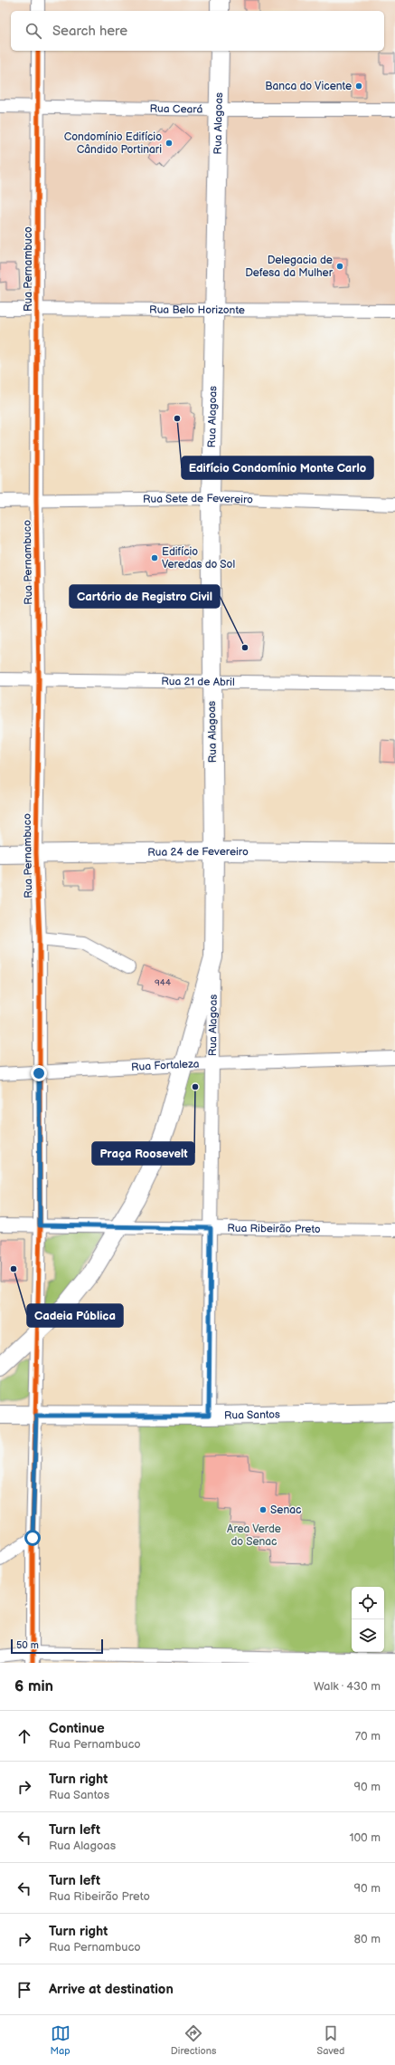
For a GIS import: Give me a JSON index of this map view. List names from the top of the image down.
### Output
{
  "streets": {
    "street": [
      "Rua Ceará",
      "Rua Alagoas",
      "Rua Pernambuco",
      "Rua Belo Horizonte",
      "Rua Sete de Fevereiro",
      "Rua 21 de Abril",
      "Rua 24 de Fevereiro",
      "Rua Fortaleza",
      "Rua Ribeirão Preto",
      "Rua Santos"
    ]
  },
  "crossings": [
    ["Rua Ceará", "Rua Alagoas"],
    ["Rua Ceará", "Rua Pernambuco"],
    ["Rua Alagoas", "Rua Belo Horizonte"],
    ["Rua Alagoas", "Rua Sete de Fevereiro"],
    ["Rua Alagoas", "Rua 21 de Abril"],
    ["Rua Alagoas", "Rua 24 de Fevereiro"],
    ["Rua Alagoas", "Rua Fortaleza"],
    ["Rua Alagoas", "Rua Ribeirão Preto"],
    ["Rua Alagoas", "Rua Santos"],
    ["Rua Pernambuco", "Rua Belo Horizonte"],
    ["Rua Pernambuco", "Rua Sete de Fevereiro"],
    ["Rua Pernambuco", "Rua 21 de Abril"],
    ["Rua Pernambuco", "Rua 24 de Fevereiro"],
    ["Rua Pernambuco", "Rua Fortaleza"],
    ["Rua Pernambuco", "Rua Ribeirão Preto"],
    ["Rua Pernambuco", "Rua Santos"]
  ],
  "parks": ["Area Verde do Senac"],
  "places": [
    "Banca do Vicente",
    "Condomínio Edifício Cândido Portinari",
    "Delegacia de Defesa da Mulher",
    "Edifício Condomínio Monte Carlo",
    "Edifício Veredas do Sol",
    "Cartório de Registro Civil",
    "Praça Roosevelt",
    "Cadeia Pública",
    "Senac"
  ],
  "house_numbers": ["944"],
  "scale_bar": "50 m",
  "page": {
    "search": "Search here",
    "scale": "50 m",
    "heading": ["6 min", "Walk · 430 m"],
    "list": [
      ["Continue", "Rua Pernambuco", "70 m"],
      ["Turn right", "Rua Santos", "90 m"],
      ["Turn left", "Rua Alagoas", "100 m"],
      ["Turn left", "Rua Ribeirão Preto", "90 m"],
      ["Turn right", "Rua Pernambuco", "80 m"],
      "Arrive at destination"
    ],
    "nav": ["Map", "Directions", "Saved"]
  }
}
